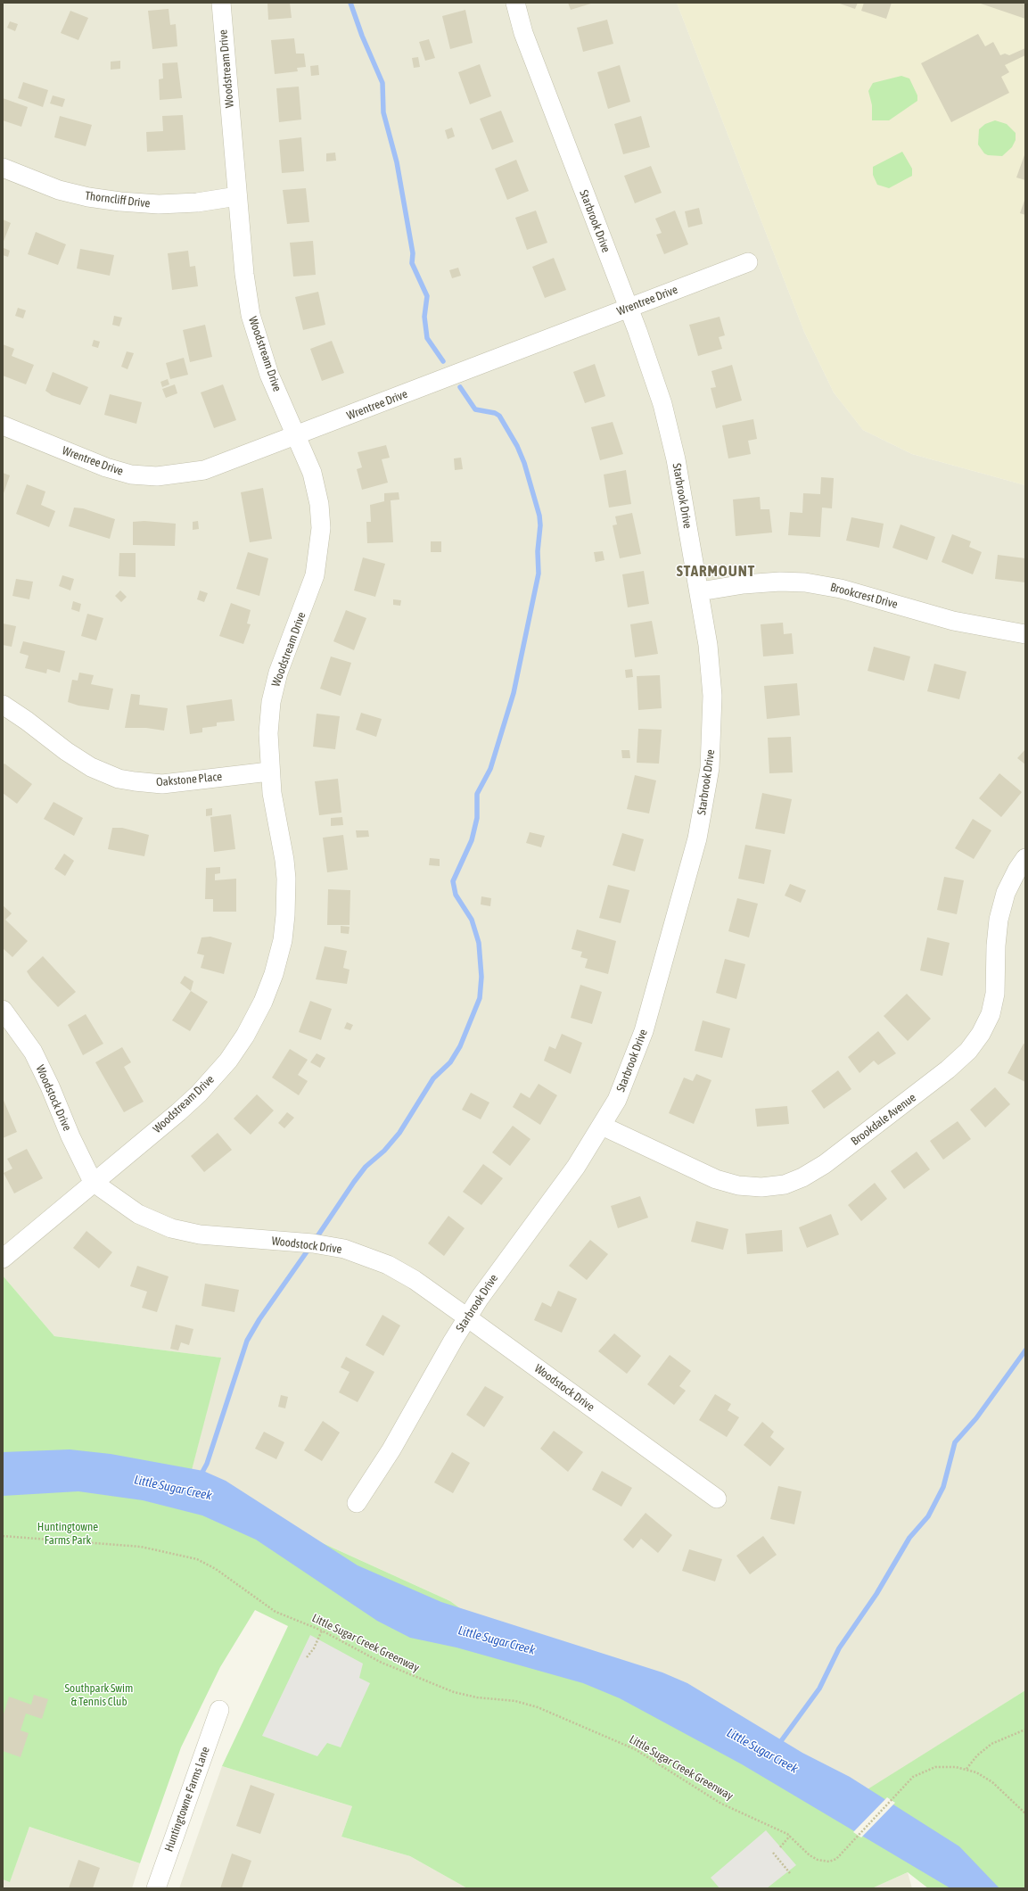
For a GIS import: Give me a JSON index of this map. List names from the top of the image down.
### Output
{
  "streets": {
    "street": [
      "Woodstream Drive",
      "Thorncliff Drive",
      "Starbrook Drive",
      "Wrentree Drive",
      "Brookcrest Drive",
      "Oakstone Place",
      "Woodstock Drive",
      "Brookdale Avenue",
      "Huntingtowne Farms Lane"
    ],
    "path": ["Little Sugar Creek Greenway"]
  },
  "crossings": [
    ["Woodstream Drive", "Thorncliff Drive"],
    ["Woodstream Drive", "Wrentree Drive"],
    ["Woodstream Drive", "Oakstone Place"],
    ["Woodstream Drive", "Woodstock Drive"],
    ["Starbrook Drive", "Wrentree Drive"],
    ["Starbrook Drive", "Brookcrest Drive"],
    ["Starbrook Drive", "Woodstock Drive"],
    ["Starbrook Drive", "Brookdale Avenue"]
  ],
  "districts": ["STARMOUNT"],
  "water": ["Little Sugar Creek"],
  "parks": ["Huntingtowne Farms Park", "Southpark Swim & Tennis Club"]
}
